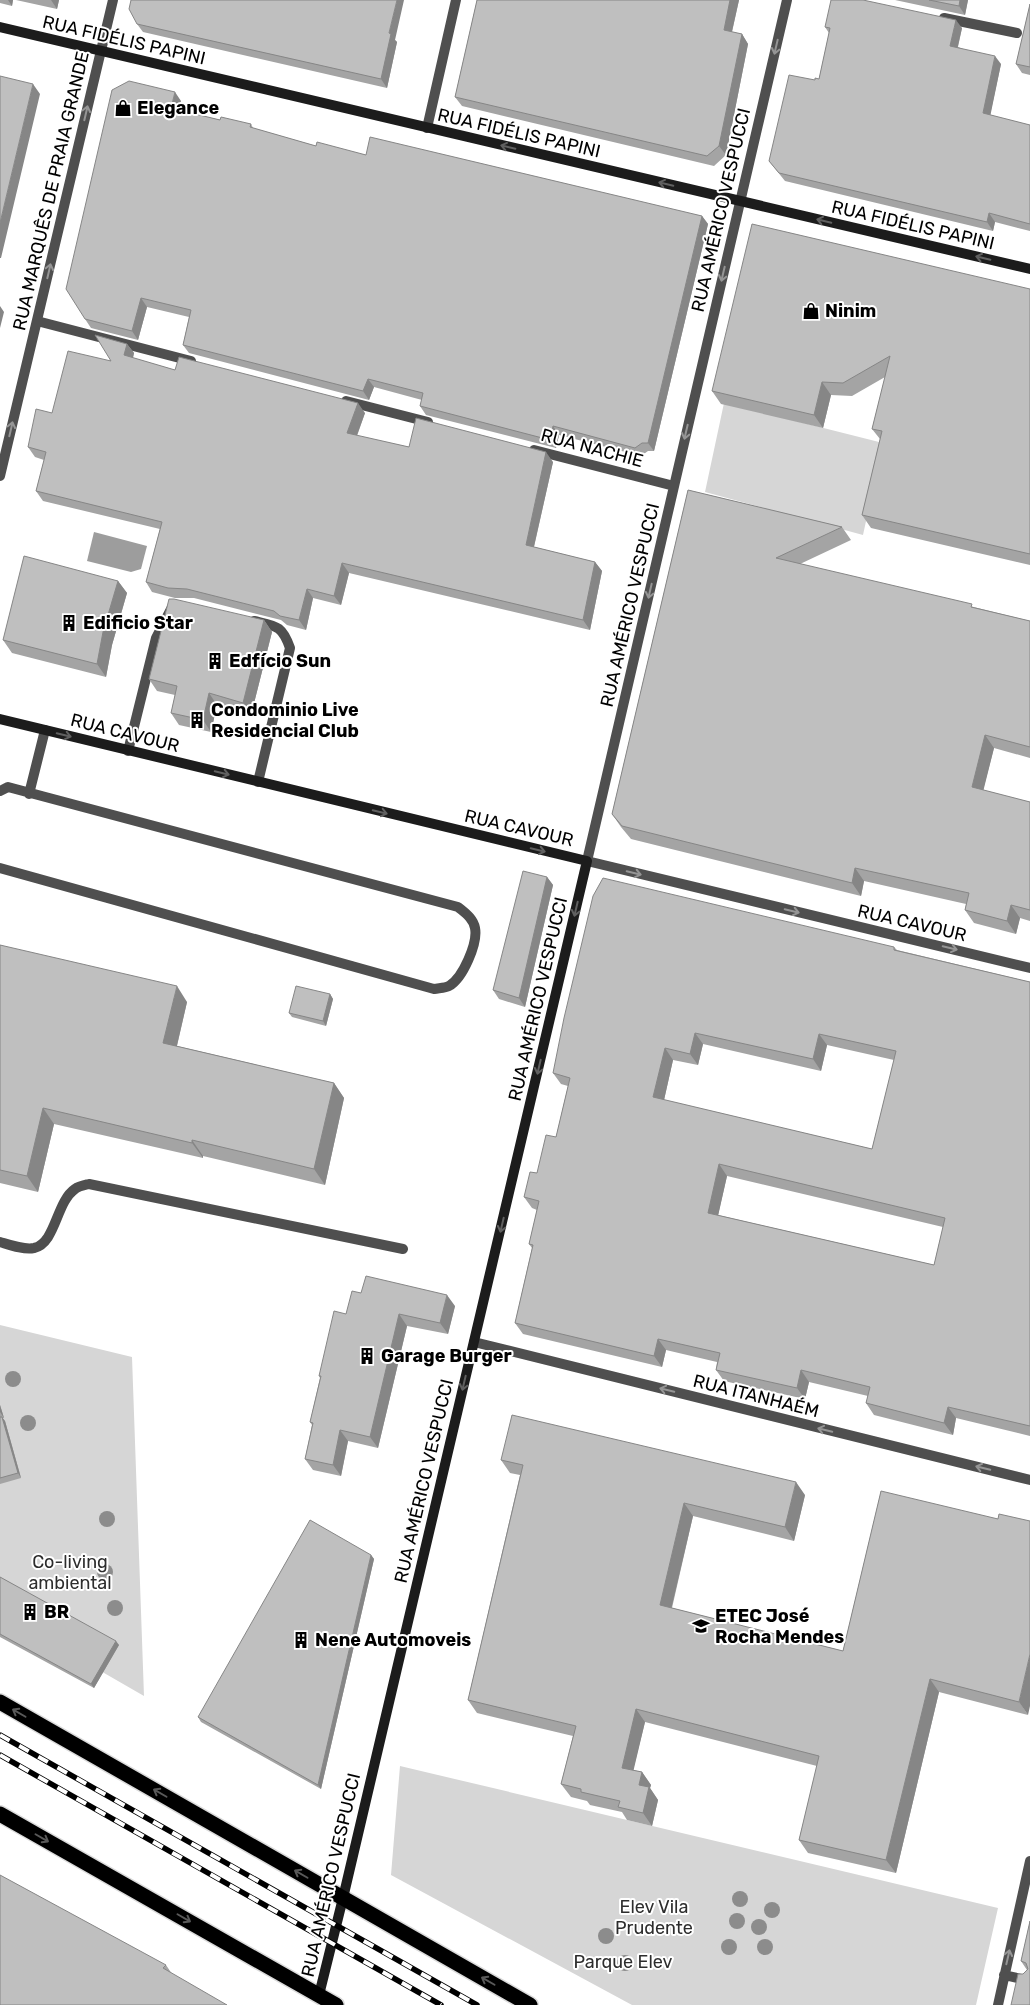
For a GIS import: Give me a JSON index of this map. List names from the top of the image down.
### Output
{
  "streets": {
    "street": [
      "RUA FIDÉLIS PAPINI",
      "RUA MARQUÊS DE PRAIA GRANDE",
      "RUA AMÉRICO VESPUCCI",
      "RUA NACHIE",
      "RUA CAVOUR",
      "RUA ITANHAÉM"
    ]
  },
  "crossings": [
    ["RUA FIDÉLIS PAPINI", "RUA MARQUÊS DE PRAIA GRANDE"],
    ["RUA FIDÉLIS PAPINI", "RUA AMÉRICO VESPUCCI"],
    ["RUA AMÉRICO VESPUCCI", "RUA NACHIE"],
    ["RUA AMÉRICO VESPUCCI", "RUA CAVOUR"],
    ["RUA AMÉRICO VESPUCCI", "RUA ITANHAÉM"]
  ],
  "one_way": [
    "RUA FIDÉLIS PAPINI",
    "RUA MARQUÊS DE PRAIA GRANDE",
    "RUA AMÉRICO VESPUCCI",
    "RUA CAVOUR",
    "RUA ITANHAÉM"
  ],
  "parks": ["Co-living ambiental", "Elev Vila Prudente", "Parque Elev"],
  "places": {
    "shop": ["Elegance", "Ninim"],
    "building": [
      "Edificio Star",
      "Edfício Sun",
      "Condominio Live Residencial Club",
      "Garage Burger",
      "BR",
      "Nene Automoveis"
    ],
    "school or university": ["ETEC José Rocha Mendes"]
  }
}
